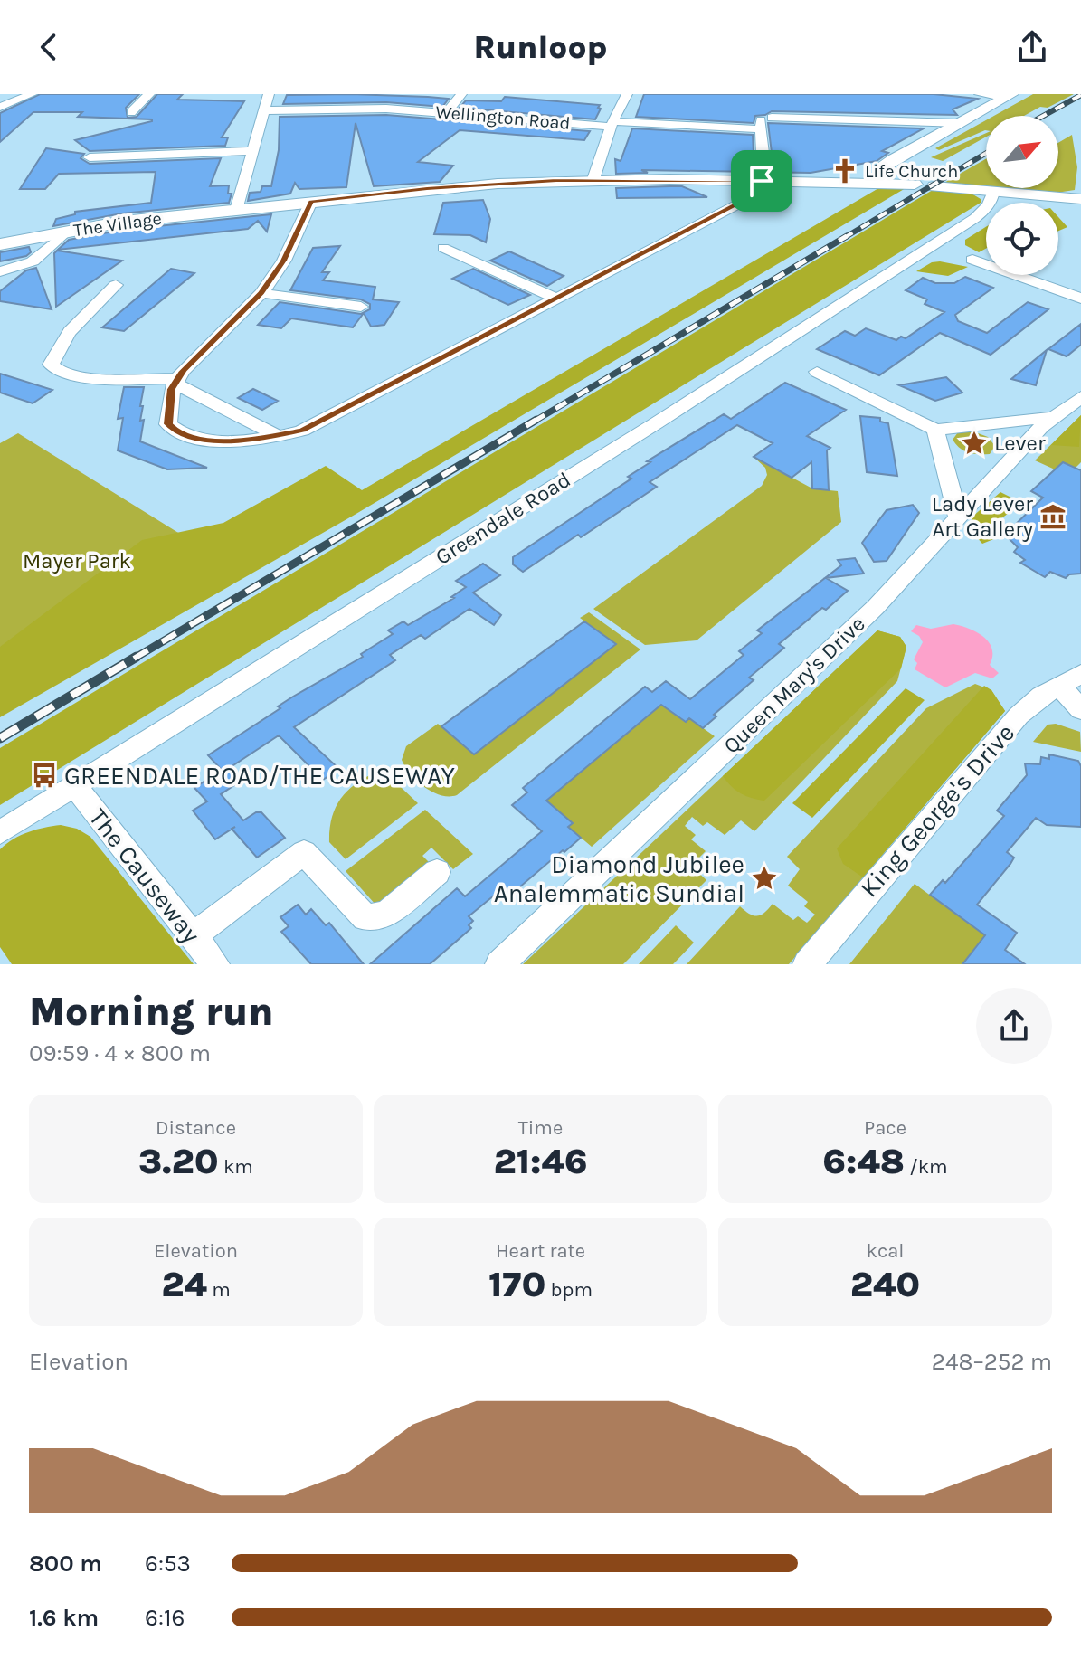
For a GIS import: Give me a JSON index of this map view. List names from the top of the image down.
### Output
{
  "streets": {
    "main road": ["The Village"],
    "street": [
      "Wellington Road",
      "Greendale Road",
      "Queen Mary's Drive",
      "King George's Drive",
      "The Causeway"
    ]
  },
  "crossings": [
    ["Greendale Road", "The Causeway"]
  ],
  "parks": ["Mayer Park"],
  "places": {
    "church": ["Life Church"],
    "place": ["Lever", "Diamond Jubilee Analemmatic Sundial"],
    "museum": ["Lady Lever Art Gallery"],
    "bus stop": ["GREENDALE ROAD/THE CAUSEWAY"]
  },
  "north": "top right",
  "page": {
    "header": "Runloop",
    "heading": ["Morning run", "09:59 · 4 × 800 m"],
    "stats": [
      ["Distance", "3.20 km"],
      ["Time", "21:46"],
      ["Pace", "6:48 /km"],
      ["Elevation", "24 m"],
      ["Heart rate", "170 bpm"],
      ["kcal", "240"]
    ],
    "chart": ["Elevation", "248–252 m"],
    "list": [
      {
        "name": "800 m",
        "note": "6:53"
      },
      {
        "name": "1.6 km",
        "note": "6:16"
      }
    ]
  }
}
